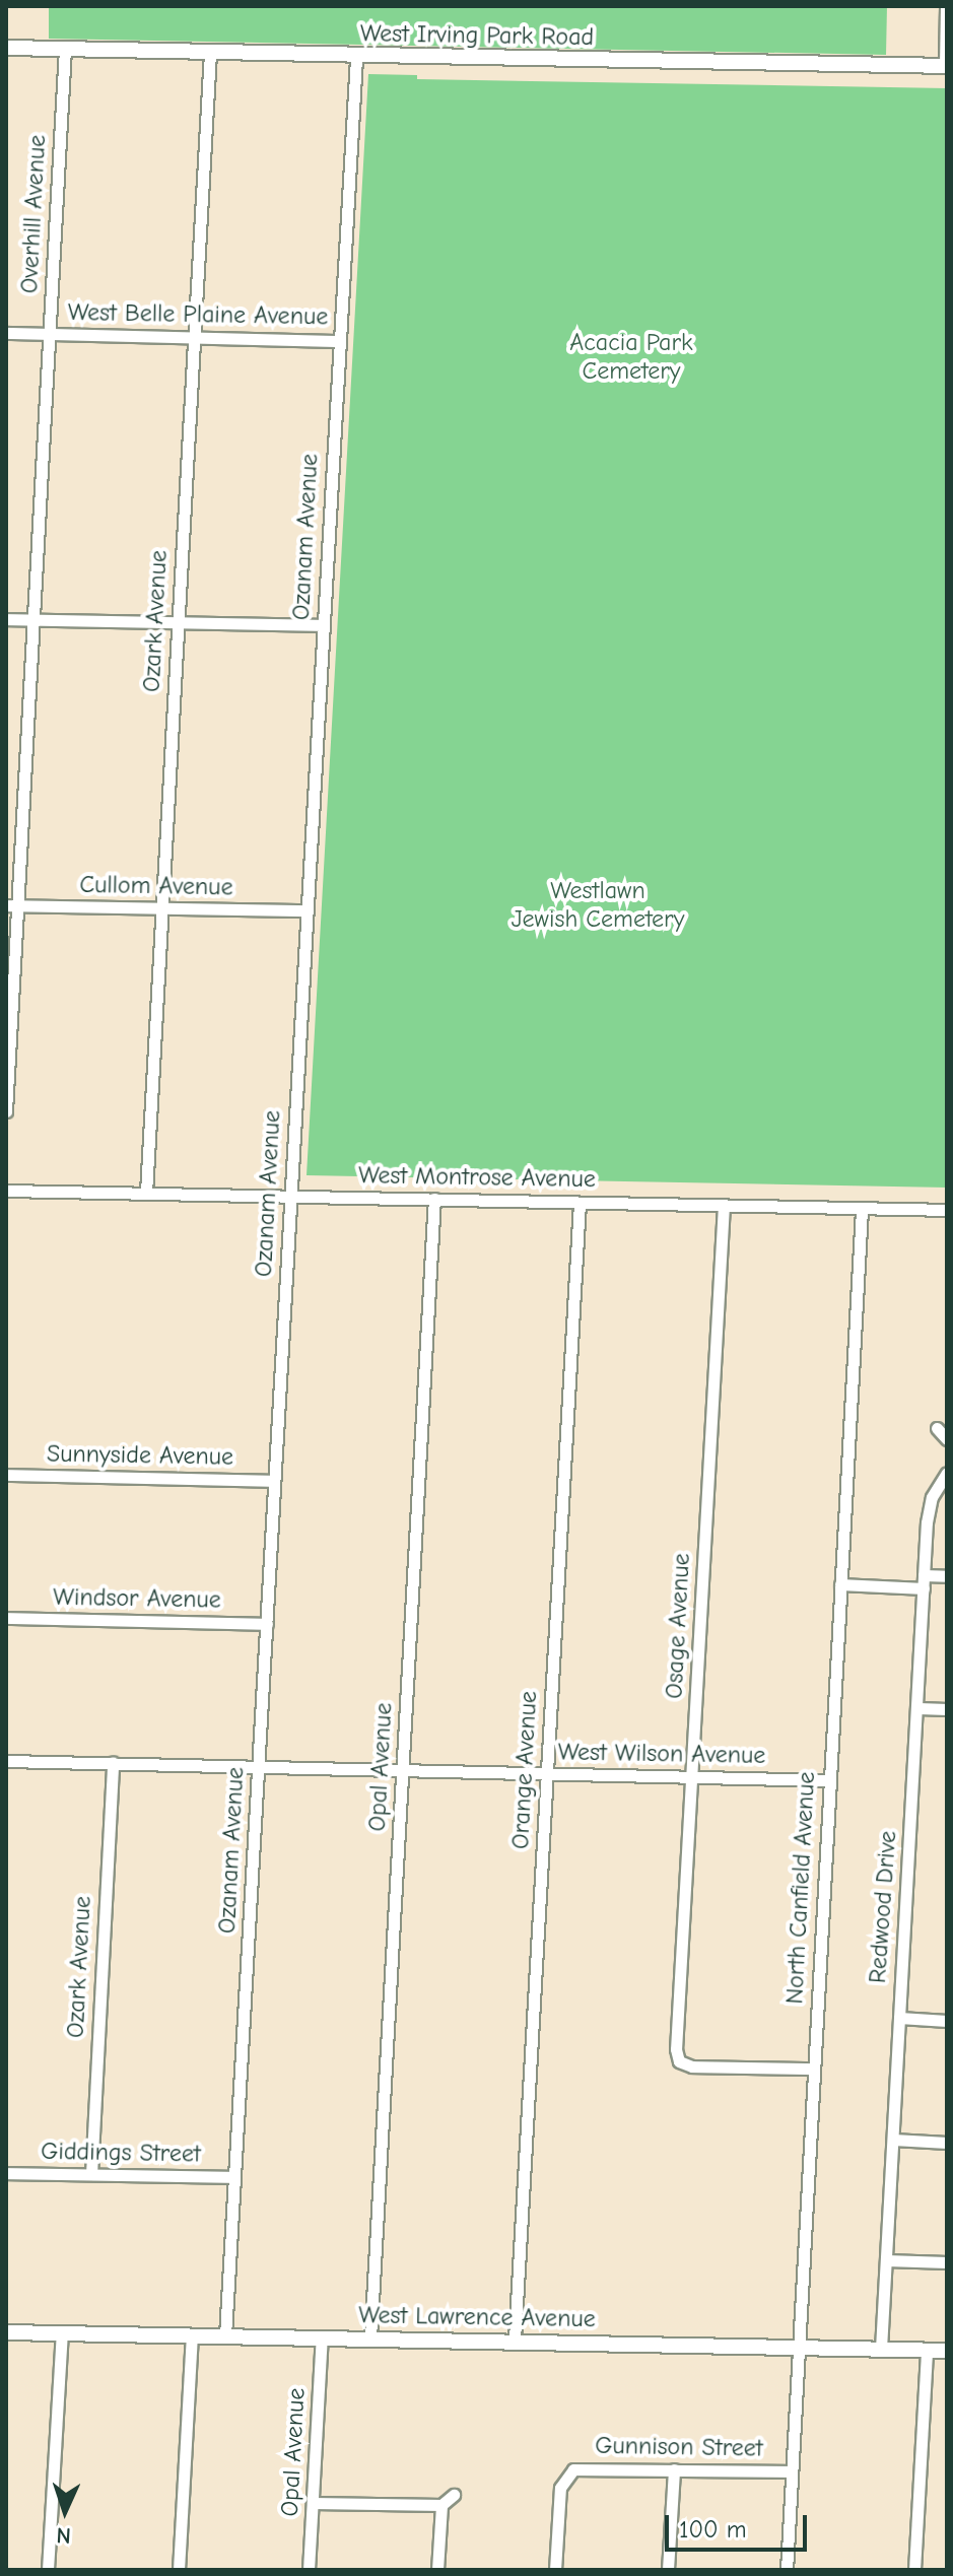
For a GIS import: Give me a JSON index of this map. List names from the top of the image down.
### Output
{
  "streets": {
    "main road": ["West Irving Park Road", "West Lawrence Avenue"],
    "street": [
      "Overhill Avenue",
      "West Belle Plaine Avenue",
      "Ozanam Avenue",
      "Ozark Avenue",
      "Cullom Avenue",
      "West Montrose Avenue",
      "Sunnyside Avenue",
      "Windsor Avenue",
      "Osage Avenue",
      "West Wilson Avenue",
      "Opal Avenue",
      "Orange Avenue",
      "North Canfield Avenue",
      "Redwood Drive",
      "Giddings Street",
      "Gunnison Street"
    ]
  },
  "crossings": [
    ["West Irving Park Road", "Overhill Avenue"],
    ["West Irving Park Road", "Ozanam Avenue"],
    ["West Irving Park Road", "Ozark Avenue"],
    ["Overhill Avenue", "West Belle Plaine Avenue"],
    ["Overhill Avenue", "Cullom Avenue"],
    ["West Belle Plaine Avenue", "Ozanam Avenue"],
    ["West Belle Plaine Avenue", "Ozark Avenue"],
    ["Ozanam Avenue", "Cullom Avenue"],
    ["Ozanam Avenue", "West Montrose Avenue"],
    ["Ozanam Avenue", "Sunnyside Avenue"],
    ["Ozanam Avenue", "Windsor Avenue"],
    ["Ozanam Avenue", "West Wilson Avenue"],
    ["Ozanam Avenue", "Giddings Street"],
    ["Ozanam Avenue", "West Lawrence Avenue"],
    ["Ozark Avenue", "Cullom Avenue"],
    ["Ozark Avenue", "West Montrose Avenue"],
    ["Ozark Avenue", "West Wilson Avenue"],
    ["Ozark Avenue", "Giddings Street"],
    ["West Montrose Avenue", "Osage Avenue"],
    ["West Montrose Avenue", "Opal Avenue"],
    ["West Montrose Avenue", "Orange Avenue"],
    ["West Montrose Avenue", "North Canfield Avenue"],
    ["Osage Avenue", "West Wilson Avenue"],
    ["Osage Avenue", "North Canfield Avenue"],
    ["West Wilson Avenue", "Opal Avenue"],
    ["West Wilson Avenue", "Orange Avenue"],
    ["West Wilson Avenue", "North Canfield Avenue"],
    ["Opal Avenue", "West Lawrence Avenue"],
    ["Orange Avenue", "West Lawrence Avenue"],
    ["North Canfield Avenue", "West Lawrence Avenue"],
    ["North Canfield Avenue", "Gunnison Street"],
    ["Redwood Drive", "West Lawrence Avenue"]
  ],
  "parks": ["Acacia Park Cemetery", "Westlawn Jewish Cemetery"],
  "scale_bar": "100 m",
  "north": "bottom"
}
